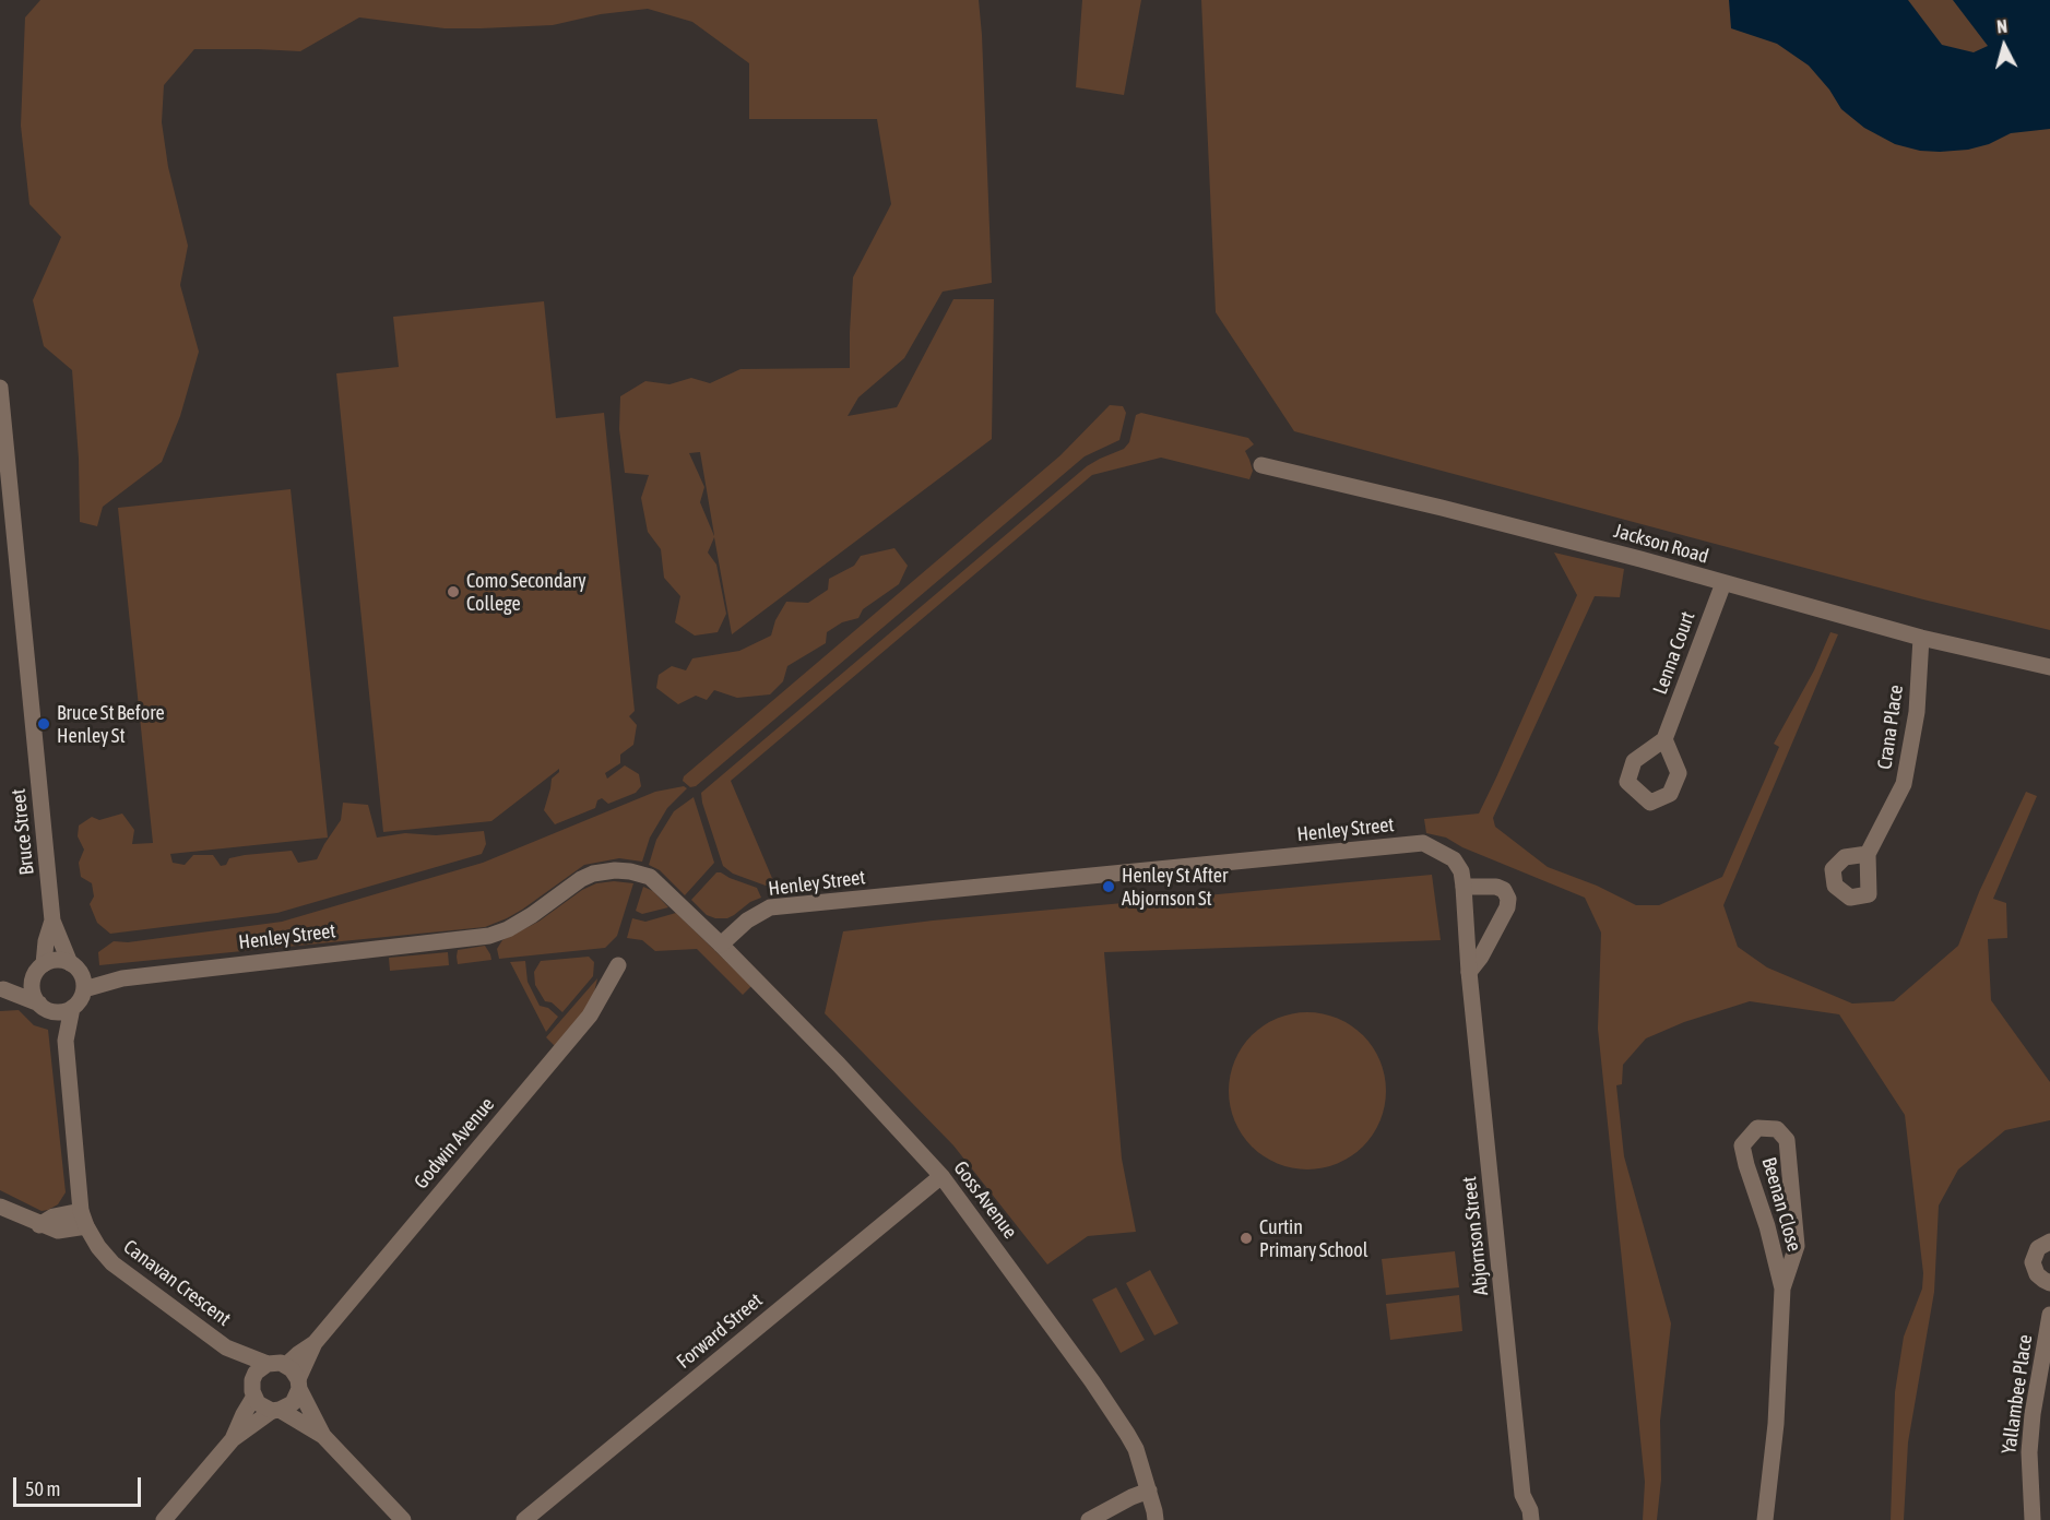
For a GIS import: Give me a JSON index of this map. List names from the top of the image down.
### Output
{
  "streets": {
    "street": [
      "Jackson Road",
      "Lenna Court",
      "Crana Place",
      "Henley Street",
      "Bruce Street",
      "Godwin Avenue",
      "Goss Avenue",
      "Beenan Close",
      "Abjornson Street",
      "Canavan Crescent",
      "Forward Street",
      "Yallambee Place"
    ]
  },
  "crossings": [
    ["Jackson Road", "Lenna Court"],
    ["Jackson Road", "Crana Place"],
    ["Henley Street", "Bruce Street"],
    ["Henley Street", "Goss Avenue"],
    ["Henley Street", "Abjornson Street"],
    ["Godwin Avenue", "Canavan Crescent"],
    ["Goss Avenue", "Forward Street"]
  ],
  "places": [
    "Como Secondary College",
    "Bruce St Before Henley St",
    "Henley St After Abjornson St",
    "Curtin Primary School"
  ],
  "scale_bar": "50 m",
  "north": "top"
}
